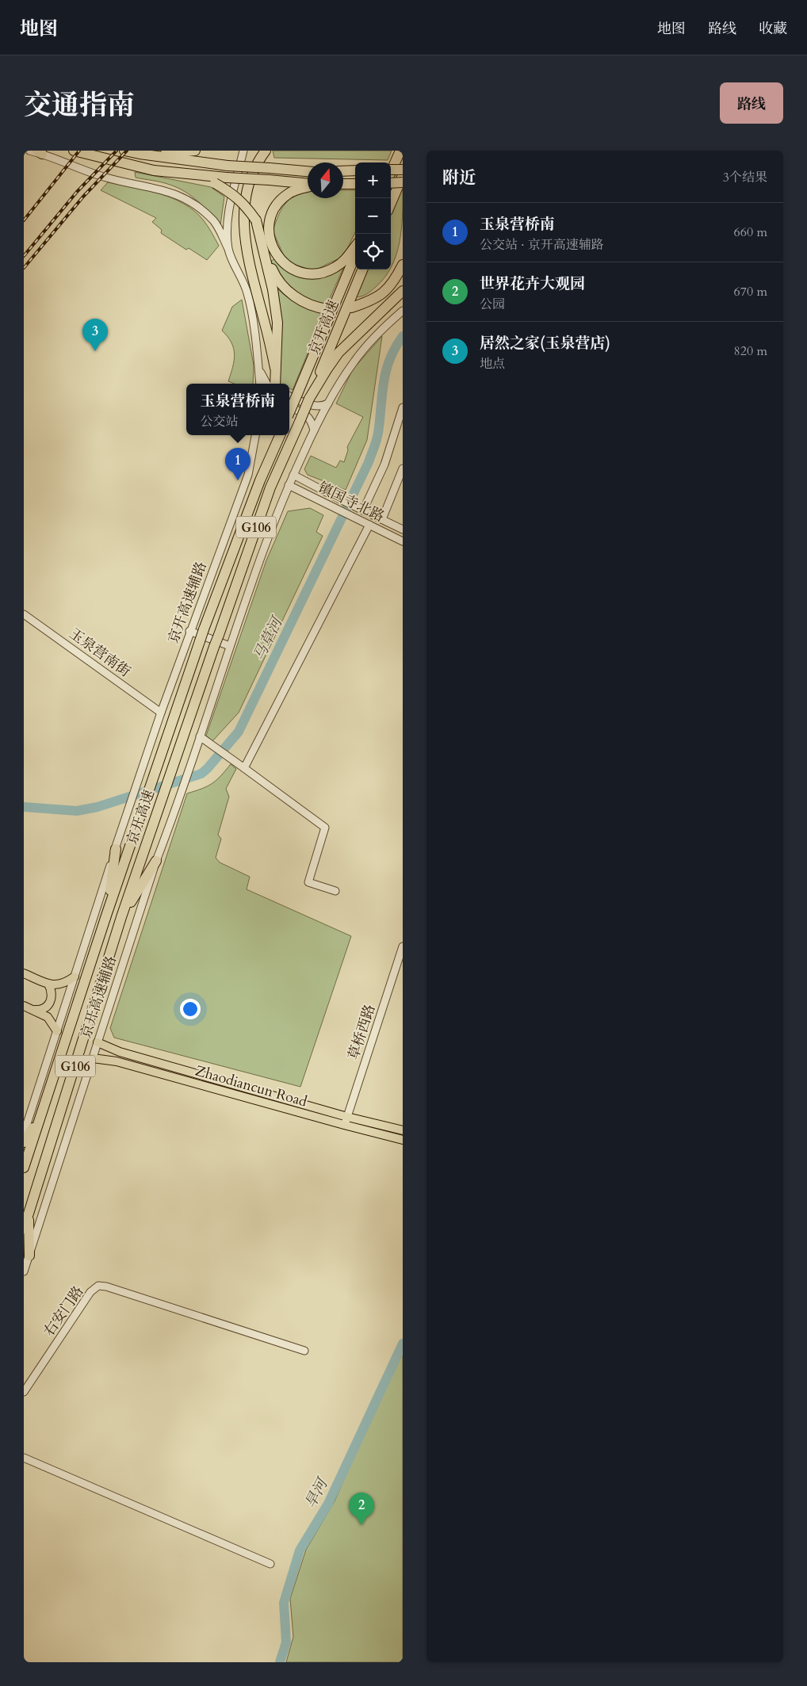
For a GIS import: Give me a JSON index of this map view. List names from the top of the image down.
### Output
{
  "streets": {
    "highway": ["京开高速", "G106"],
    "main road": ["Zhaodiancun Road"],
    "street": [
      "镇国寺北路",
      "京开高速辅路",
      "玉泉营南街",
      "草桥西路",
      "右安门路"
    ]
  },
  "crossings": [
    ["京开高速辅路", "玉泉营南街"],
    ["京开高速辅路", "Zhaodiancun Road"],
    ["草桥西路", "Zhaodiancun Road"]
  ],
  "water": ["马草河", "旱河"],
  "north": "top",
  "page": {
    "header": "地图",
    "nav": ["地图", "路线", "收藏"],
    "title": "交通指南",
    "buttons": "路线",
    "heading": ["附近", "3个结果"],
    "map_buttons": ["+", "−"],
    "list": [
      {
        "mark": "1",
        "name": "玉泉营桥南",
        "note": "公交站 · 京开高速辅路",
        "value": "660 m"
      },
      {
        "mark": "2",
        "name": "世界花卉大观园",
        "note": "公园",
        "value": "670 m"
      },
      {
        "mark": "3",
        "name": "居然之家(玉泉营店)",
        "note": "地点",
        "value": "820 m"
      }
    ],
    "pins": ["3", "1", "2"],
    "popup": ["玉泉营桥南", "公交站"]
  }
}
